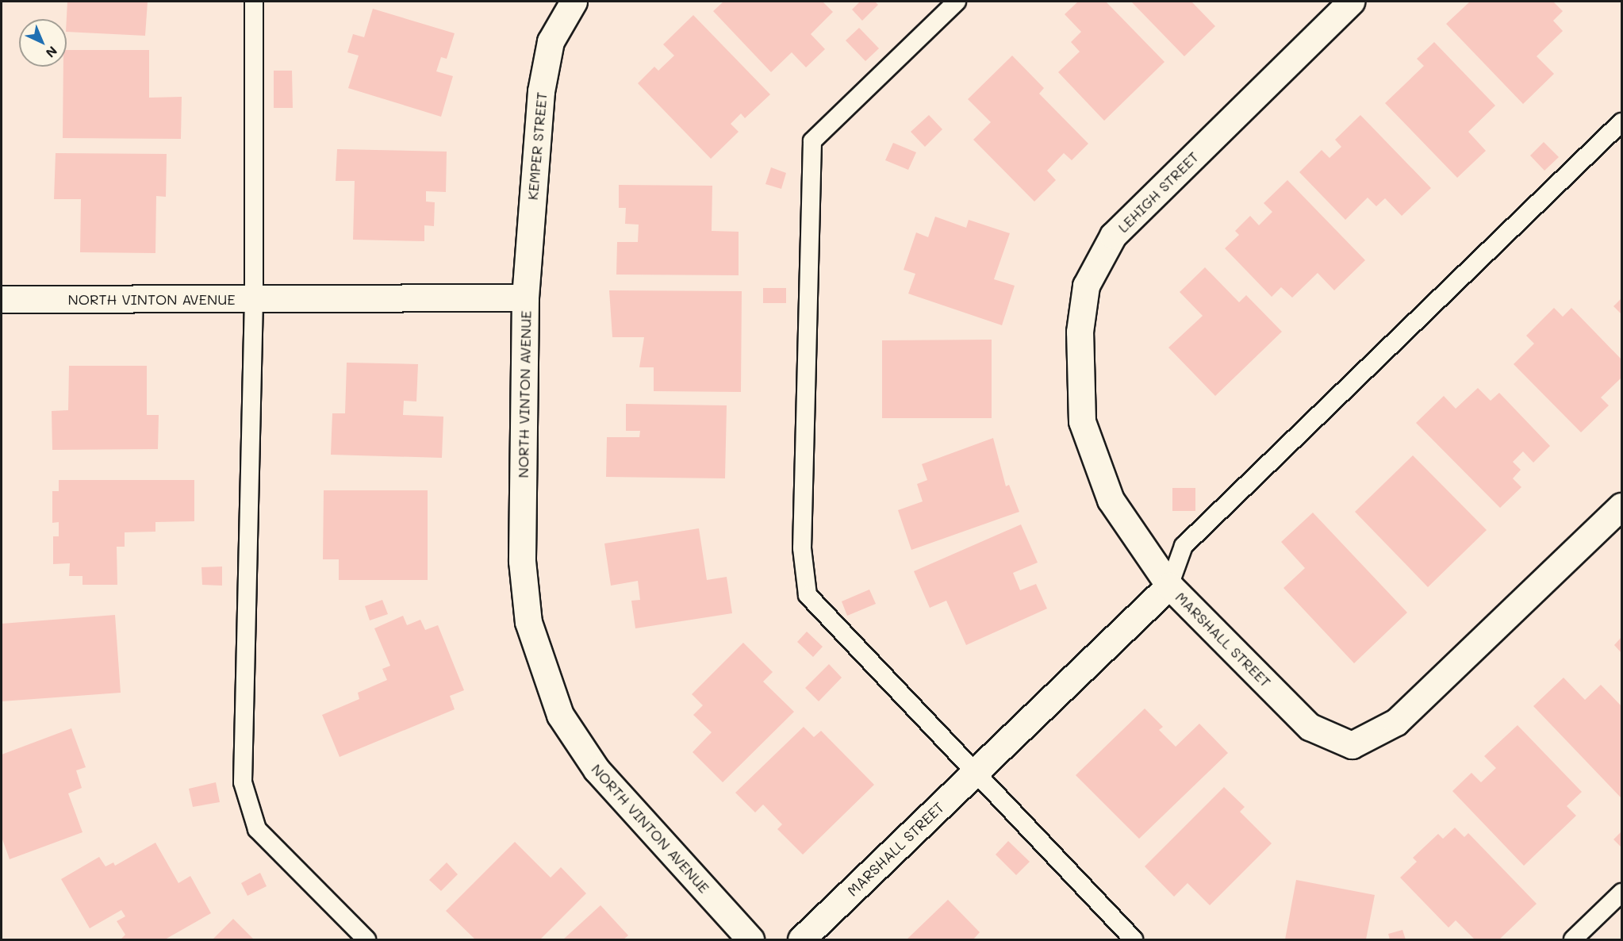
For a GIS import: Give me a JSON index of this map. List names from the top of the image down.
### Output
{
  "streets": {
    "street": [
      "KEMPER STREET",
      "LEHIGH STREET",
      "NORTH VINTON AVENUE",
      "MARSHALL STREET"
    ]
  },
  "crossings": [
    ["KEMPER STREET", "NORTH VINTON AVENUE"],
    ["LEHIGH STREET", "MARSHALL STREET"]
  ],
  "north": "bottom right"
}
